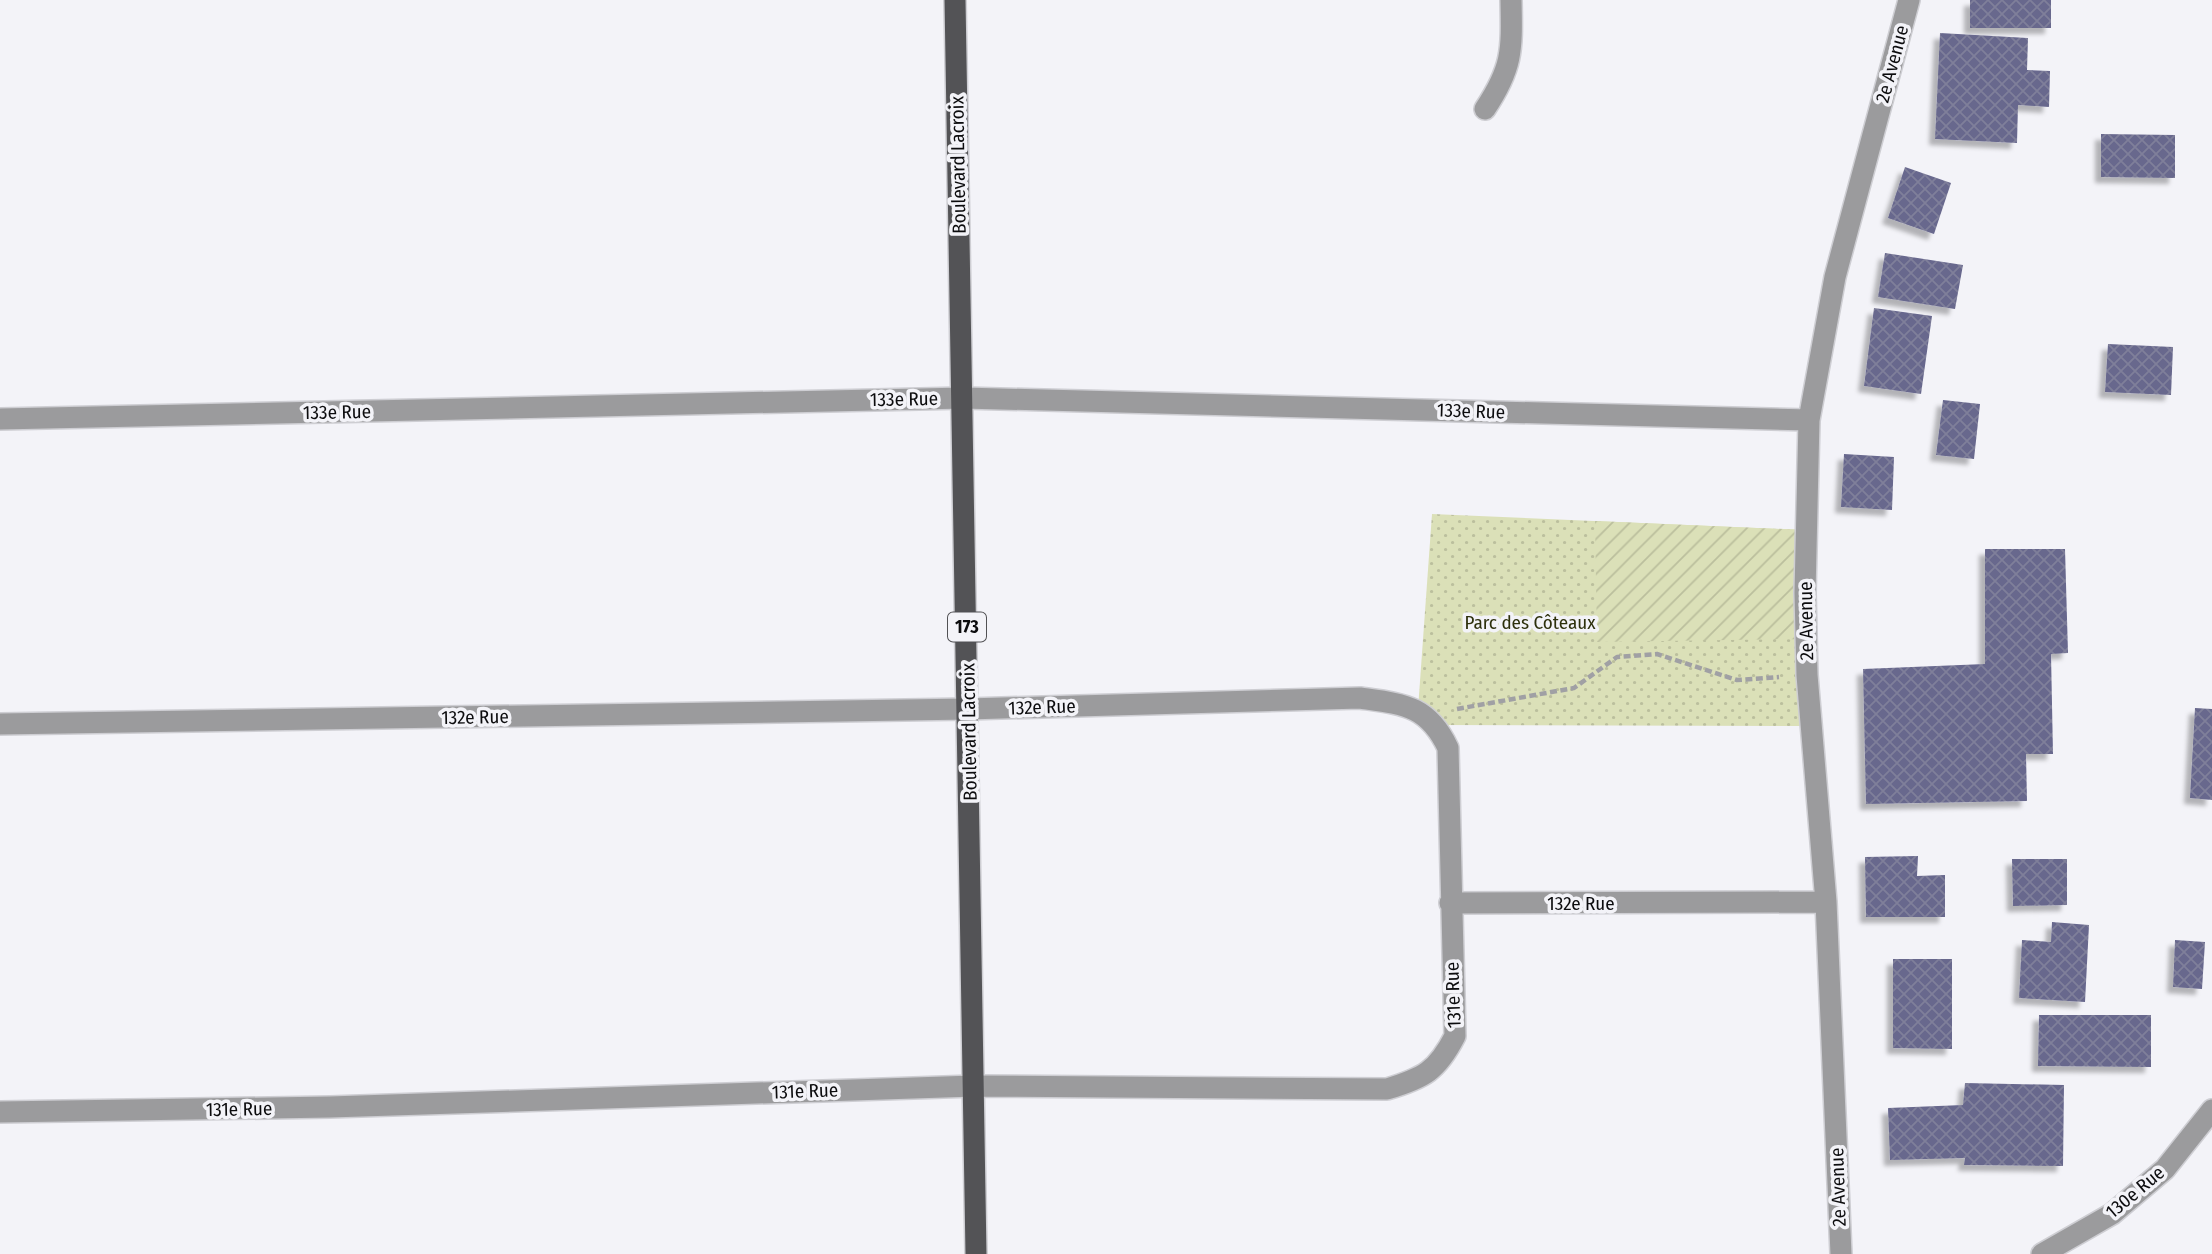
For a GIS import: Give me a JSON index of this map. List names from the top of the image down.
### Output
{
  "streets": {
    "main road": ["Boulevard Lacroix", "173"],
    "street": [
      "2e Avenue",
      "133e Rue",
      "132e Rue",
      "131e Rue",
      "130e Rue"
    ]
  },
  "crossings": [
    ["2e Avenue", "133e Rue"],
    ["2e Avenue", "132e Rue"],
    ["Boulevard Lacroix", "133e Rue"],
    ["Boulevard Lacroix", "132e Rue"],
    ["Boulevard Lacroix", "131e Rue"],
    ["132e Rue", "131e Rue"]
  ],
  "parks": ["Parc des Côteaux"]
}
